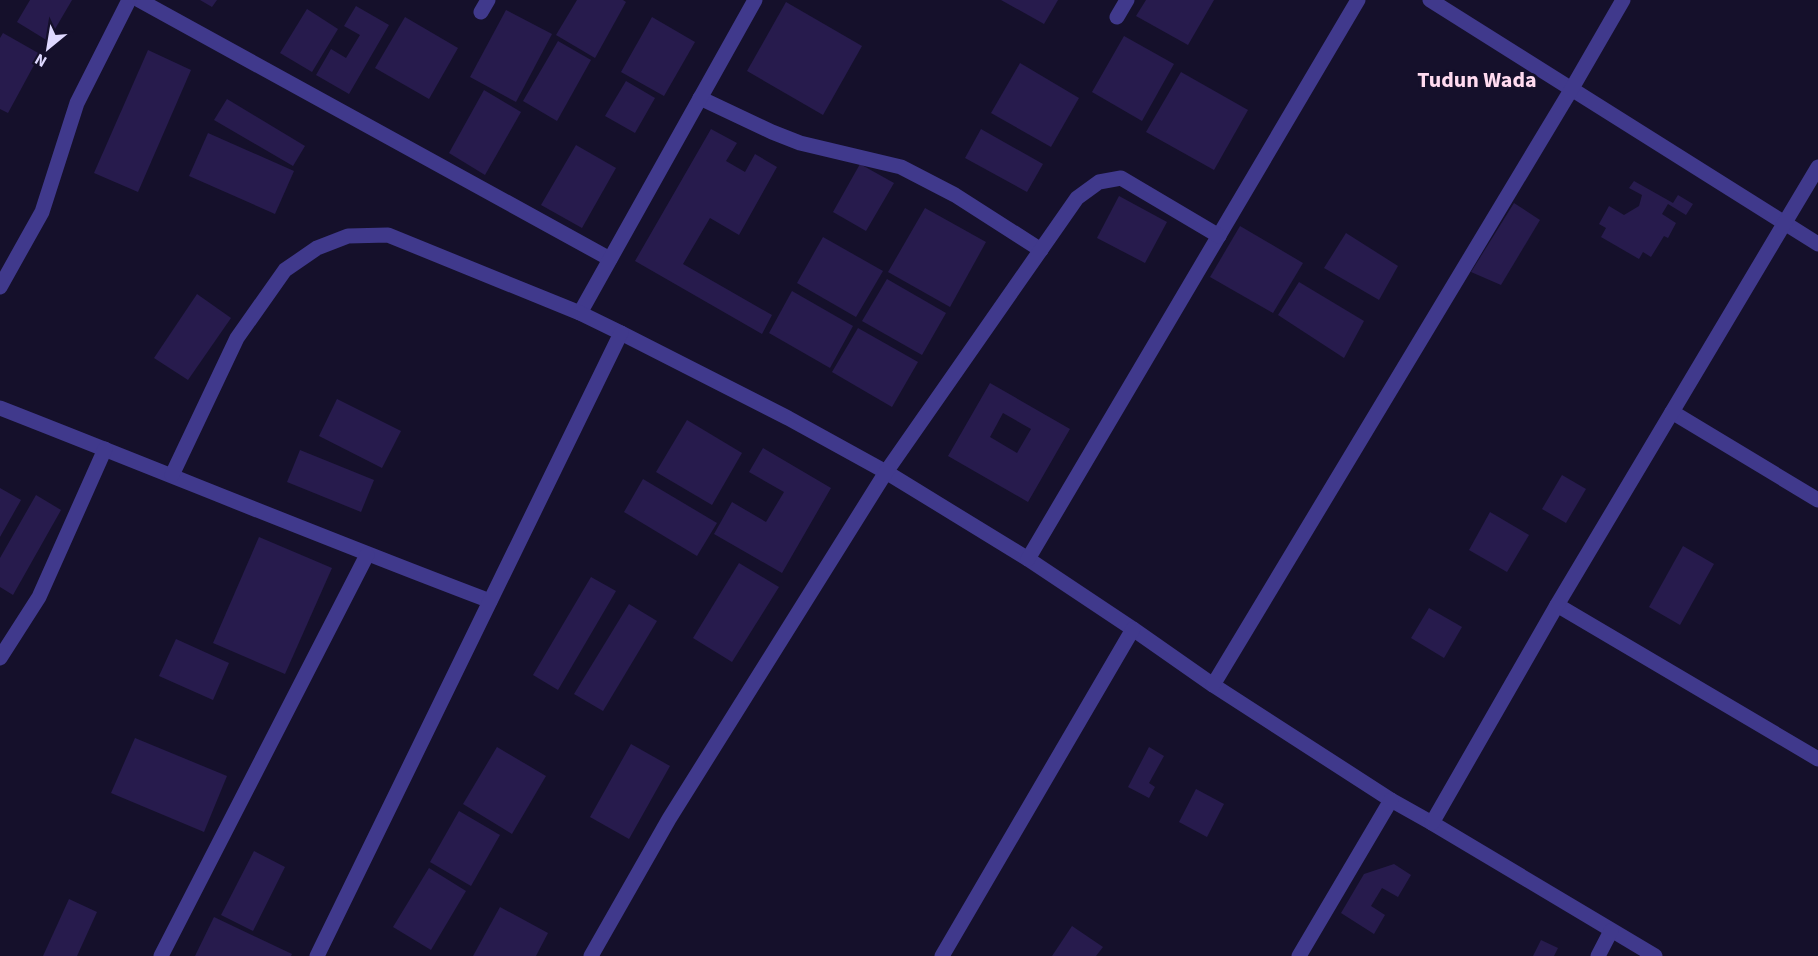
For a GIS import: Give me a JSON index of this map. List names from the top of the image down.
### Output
{
  "districts": ["Tudun Wada"],
  "north": "bottom left"
}
